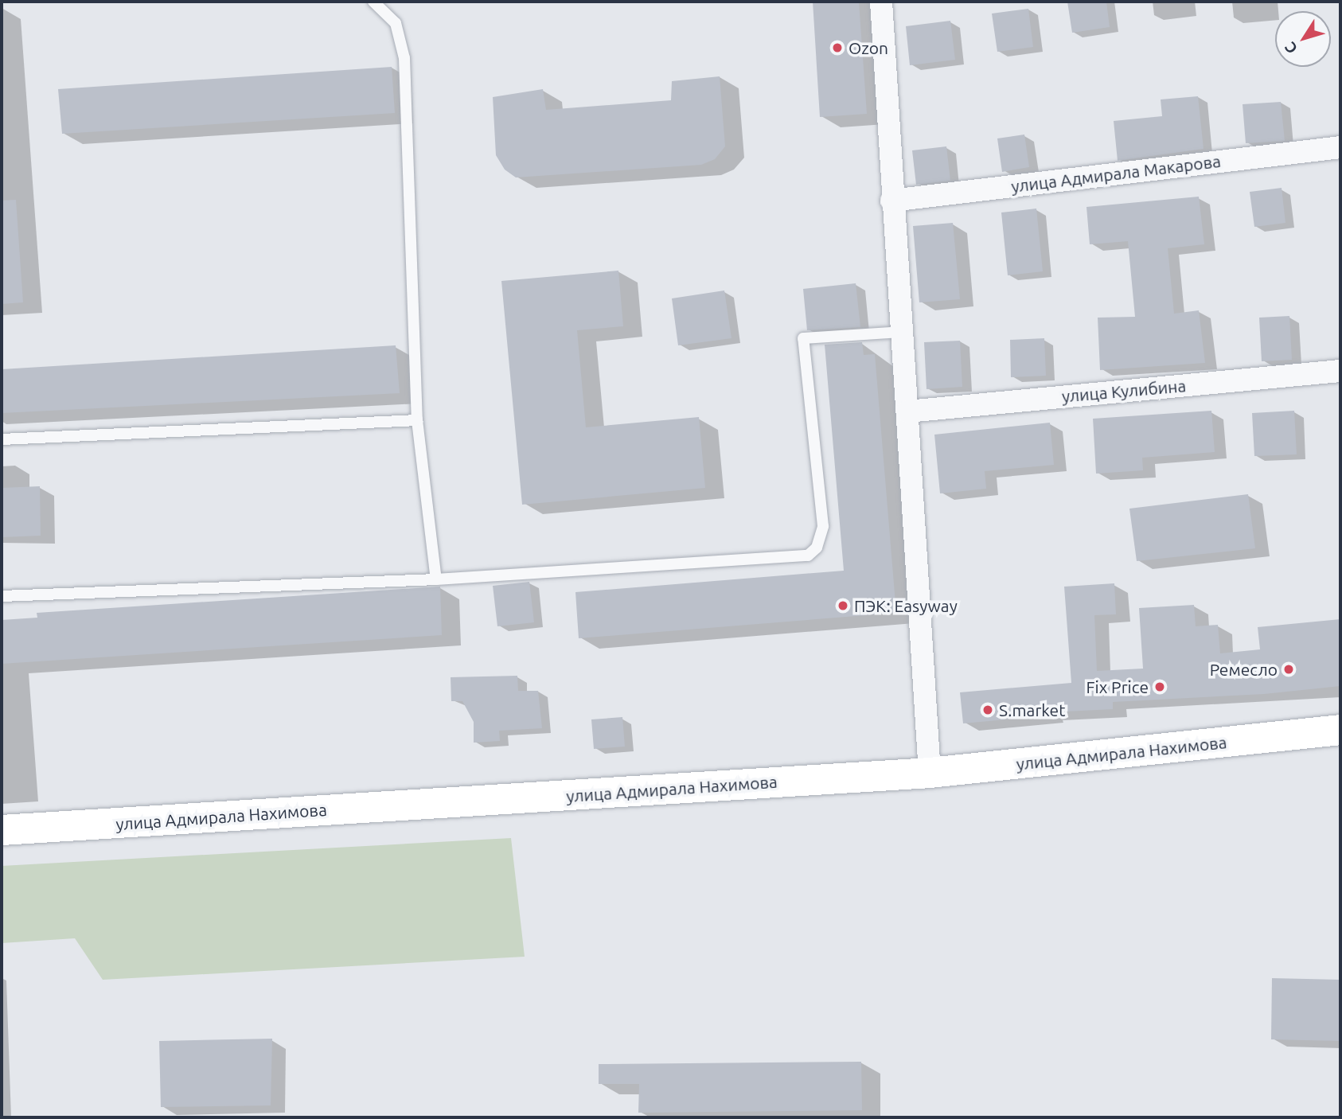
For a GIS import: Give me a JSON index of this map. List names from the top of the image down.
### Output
{
  "streets": {
    "main road": ["улица Адмирала Нахимова"],
    "street": ["улица Адмирала Макарова", "улица Кулибина"]
  },
  "places": [
    "Ozon",
    "ПЭК: Easyway",
    "Ремесло",
    "Fix Price",
    "S.market"
  ],
  "north": "bottom left"
}
